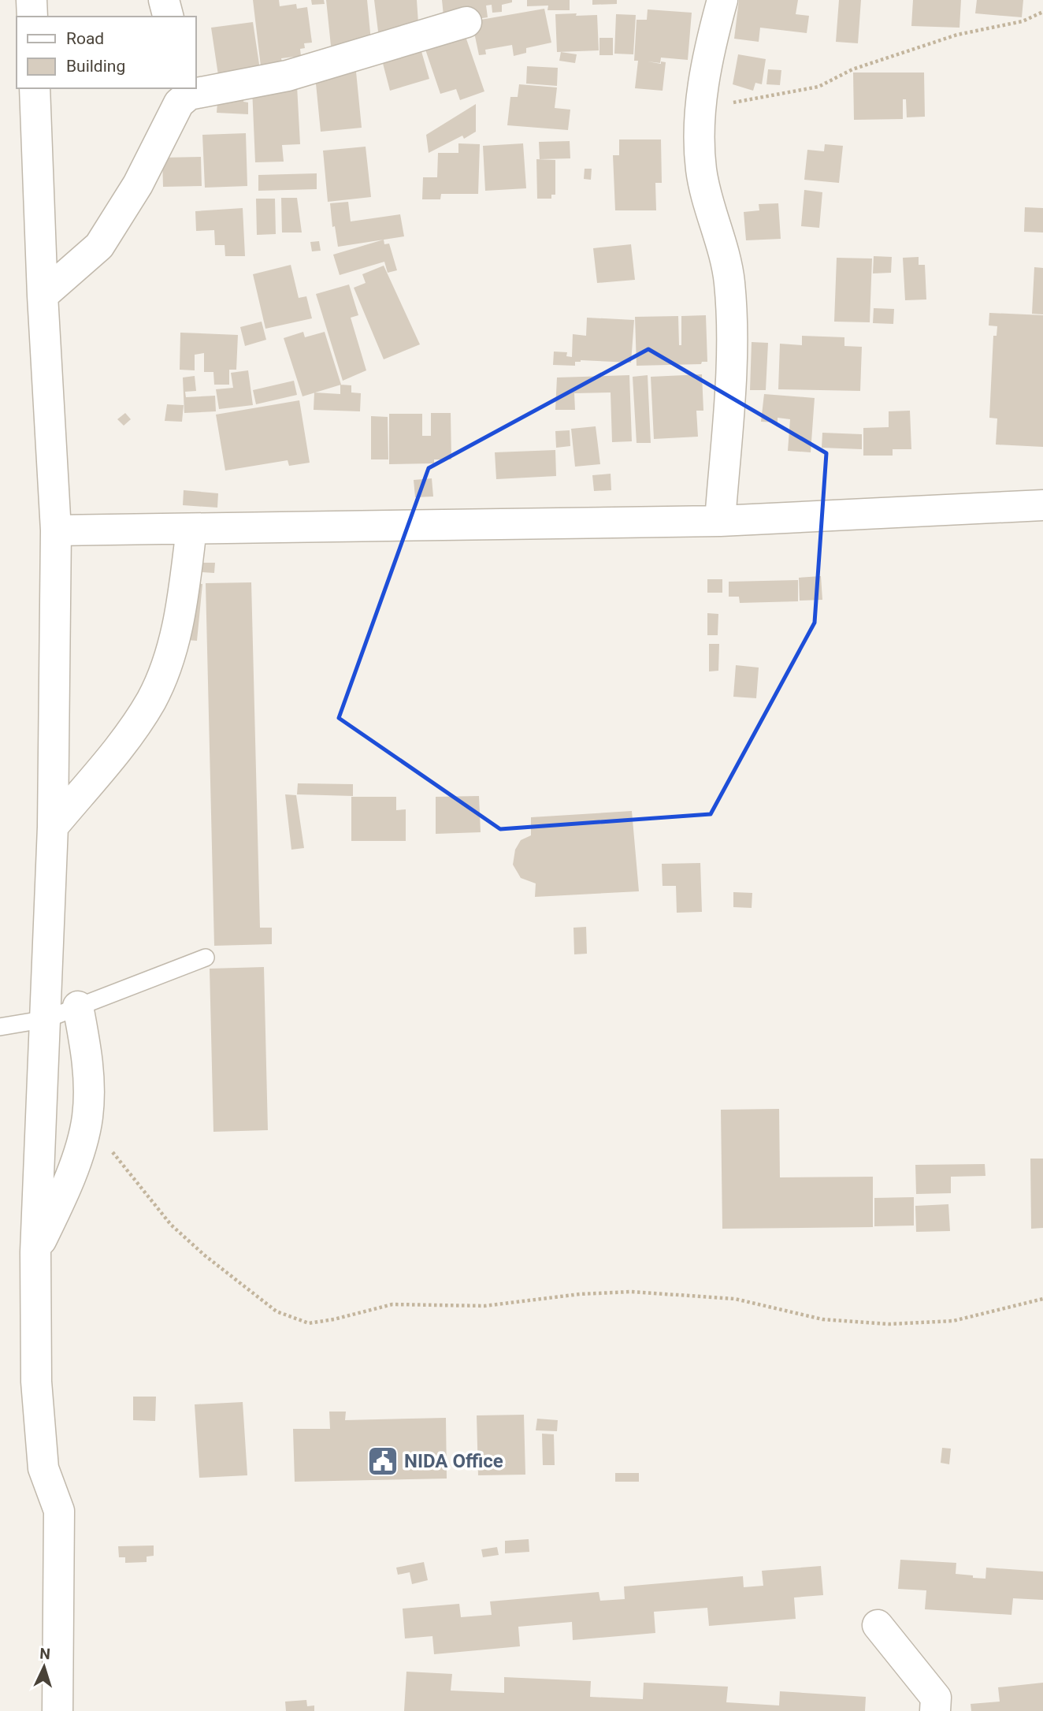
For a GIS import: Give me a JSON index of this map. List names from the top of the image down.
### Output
{
  "places": {
    "public building": ["NIDA Office"]
  },
  "legend": ["Road", "Building"],
  "north": "top"
}
